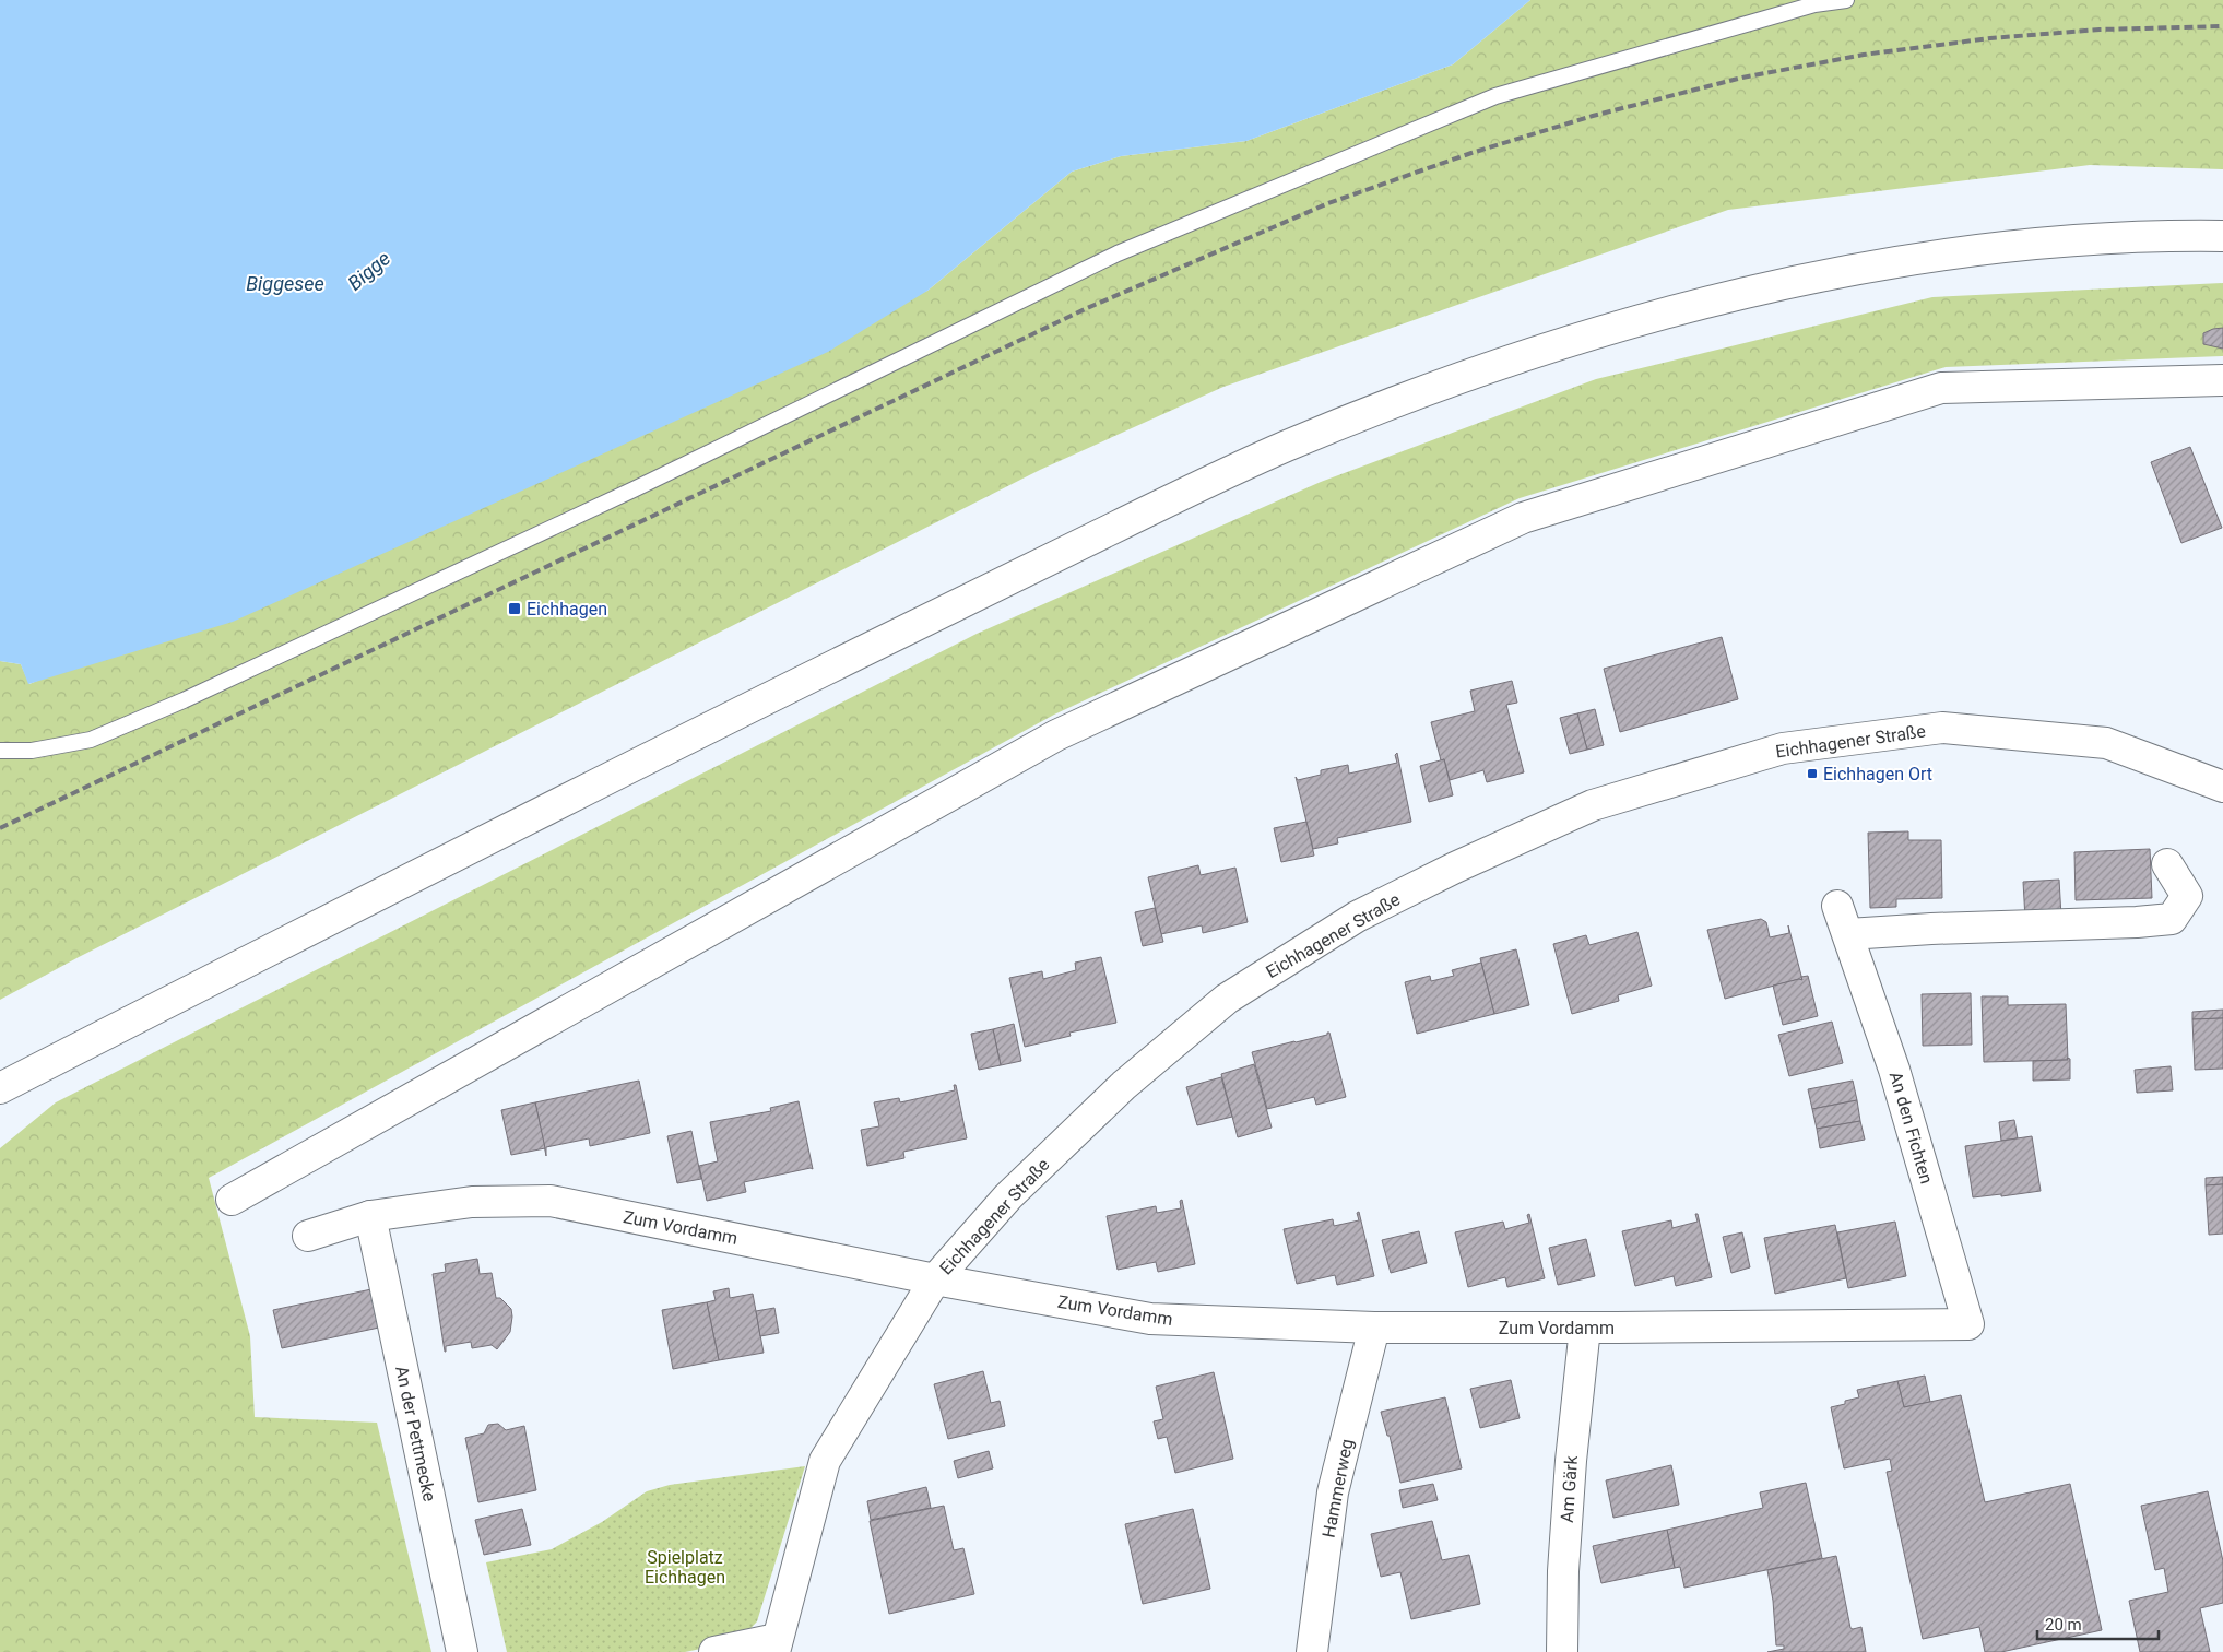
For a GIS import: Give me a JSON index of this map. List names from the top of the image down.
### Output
{
  "streets": {
    "street": [
      "Eichhagener Straße",
      "An den Fichten",
      "Zum Vordamm",
      "An der Pettmecke",
      "Hammerweg",
      "Am Gärk"
    ]
  },
  "crossings": [
    ["Eichhagener Straße", "Zum Vordamm"],
    ["An den Fichten", "Zum Vordamm"],
    ["Zum Vordamm", "An der Pettmecke"],
    ["Zum Vordamm", "Hammerweg"],
    ["Zum Vordamm", "Am Gärk"]
  ],
  "water": ["Bigge", "Biggesee"],
  "parks": ["Spielplatz Eichhagen"],
  "places": {
    "transit": ["Eichhagen", "Eichhagen Ort"]
  },
  "scale_bar": "20 m"
}
